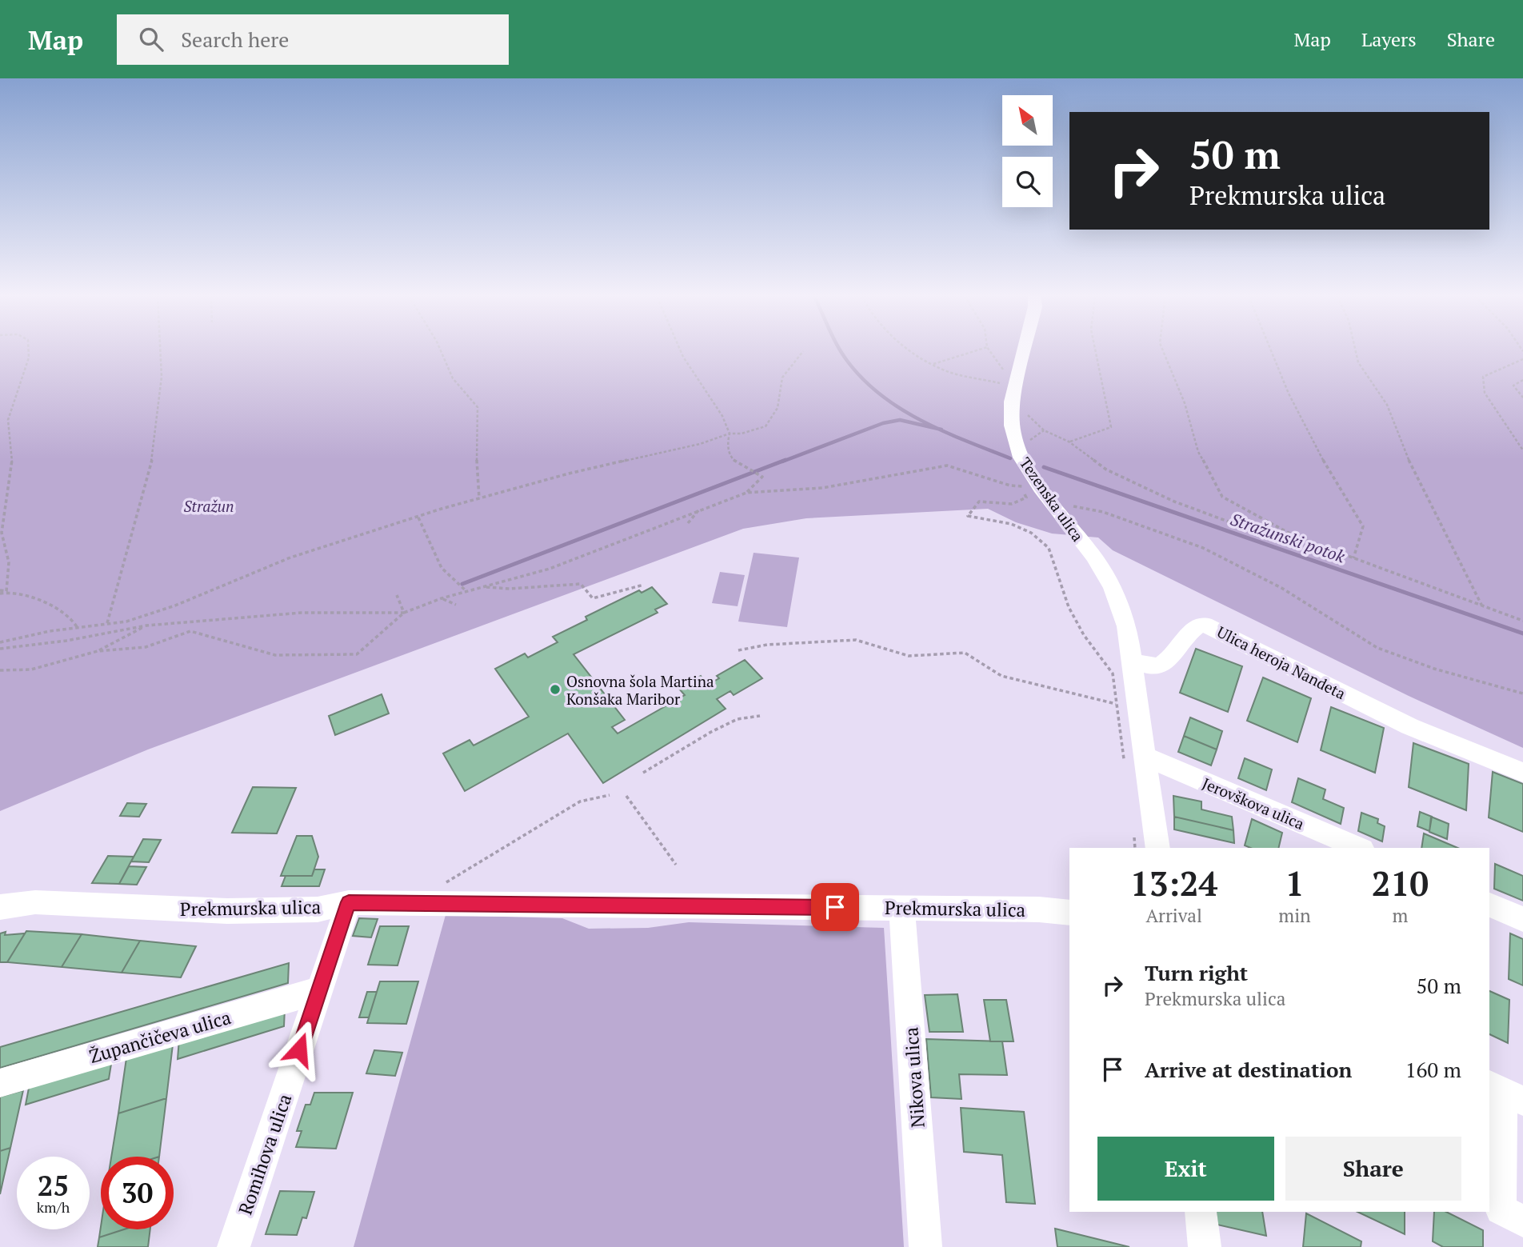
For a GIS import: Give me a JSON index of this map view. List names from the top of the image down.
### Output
{
  "streets": {
    "street": [
      "Tezenska ulica",
      "Ulica heroja Nandeta",
      "Jerovškova ulica",
      "Prekmurska ulica",
      "Župančičeva ulica",
      "Nikova ulica",
      "Romihova ulica"
    ]
  },
  "crossings": [
    ["Tezenska ulica", "Ulica heroja Nandeta"],
    ["Prekmurska ulica", "Nikova ulica"],
    ["Prekmurska ulica", "Romihova ulica"],
    ["Župančičeva ulica", "Romihova ulica"]
  ],
  "water": ["Stražunski potok"],
  "parks": ["Stražun"],
  "places": ["Osnovna šola Martina Konšaka Maribor"],
  "north": "top left",
  "page": {
    "header": "Map",
    "search": "Search here",
    "nav": ["Map", "Layers", "Share"],
    "turn": ["50 m", "Prekmurska ulica"],
    "eta": [
      "13:24",
      "Arrival",
      "1",
      "min",
      "210",
      "m"
    ],
    "list": [
      {
        "name": "Turn right",
        "note": "Prekmurska ulica",
        "value": "50 m"
      },
      {
        "name": "Arrive at destination",
        "value": "160 m"
      }
    ],
    "buttons": ["Exit", "Share"],
    "speed": "25 km/h",
    "limit": "30"
  }
}
